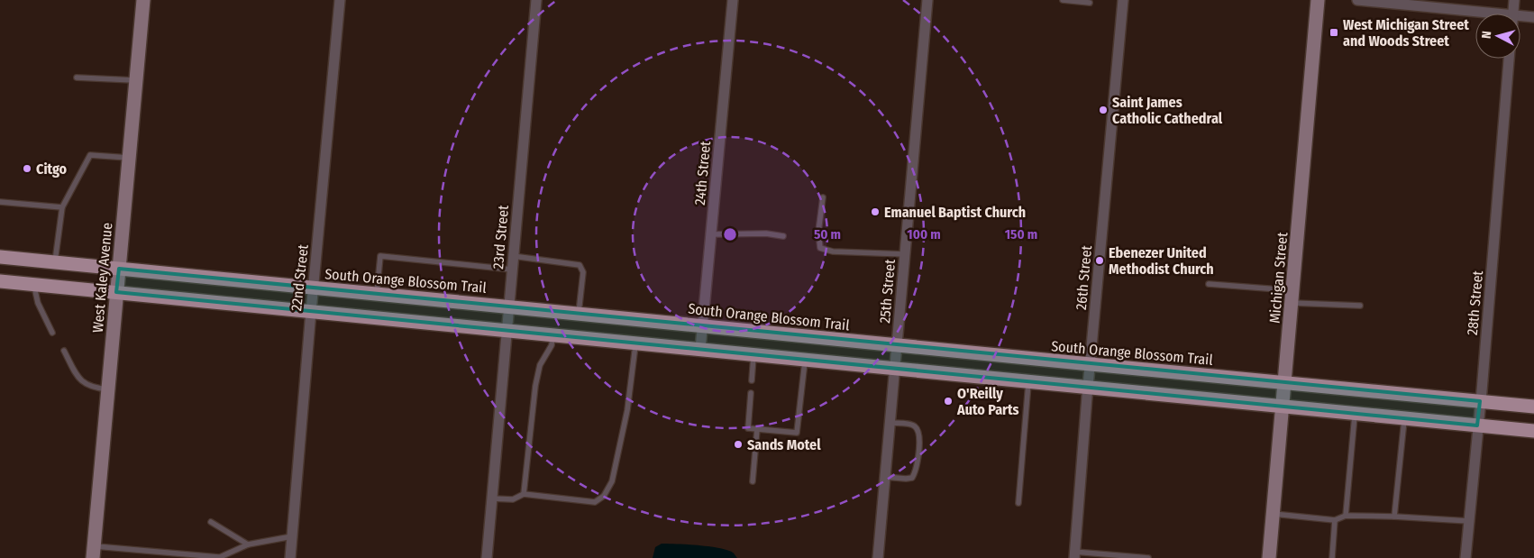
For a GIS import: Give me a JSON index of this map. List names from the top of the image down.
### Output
{
  "streets": {
    "main road": ["South Orange Blossom Trail"],
    "street": [
      "24th Street",
      "23rd Street",
      "West Kaley Avenue",
      "22nd Street",
      "26th Street",
      "Michigan Street",
      "25th Street",
      "28th Street"
    ]
  },
  "crossings": [
    ["24th Street", "South Orange Blossom Trail"],
    ["23rd Street", "South Orange Blossom Trail"],
    ["West Kaley Avenue", "South Orange Blossom Trail"],
    ["22nd Street", "South Orange Blossom Trail"],
    ["26th Street", "South Orange Blossom Trail"],
    ["Michigan Street", "South Orange Blossom Trail"],
    ["South Orange Blossom Trail", "25th Street"],
    ["South Orange Blossom Trail", "28th Street"]
  ],
  "places": {
    "transit": ["West Michigan Street and Woods Street"],
    "other": [
      "Saint James Catholic Cathedral",
      "Citgo",
      "Emanuel Baptist Church",
      "Ebenezer United Methodist Church",
      "O'Reilly Auto Parts",
      "Sands Motel"
    ]
  },
  "north": "left",
  "rings": ["50 m", "100 m", "150 m"]
}
